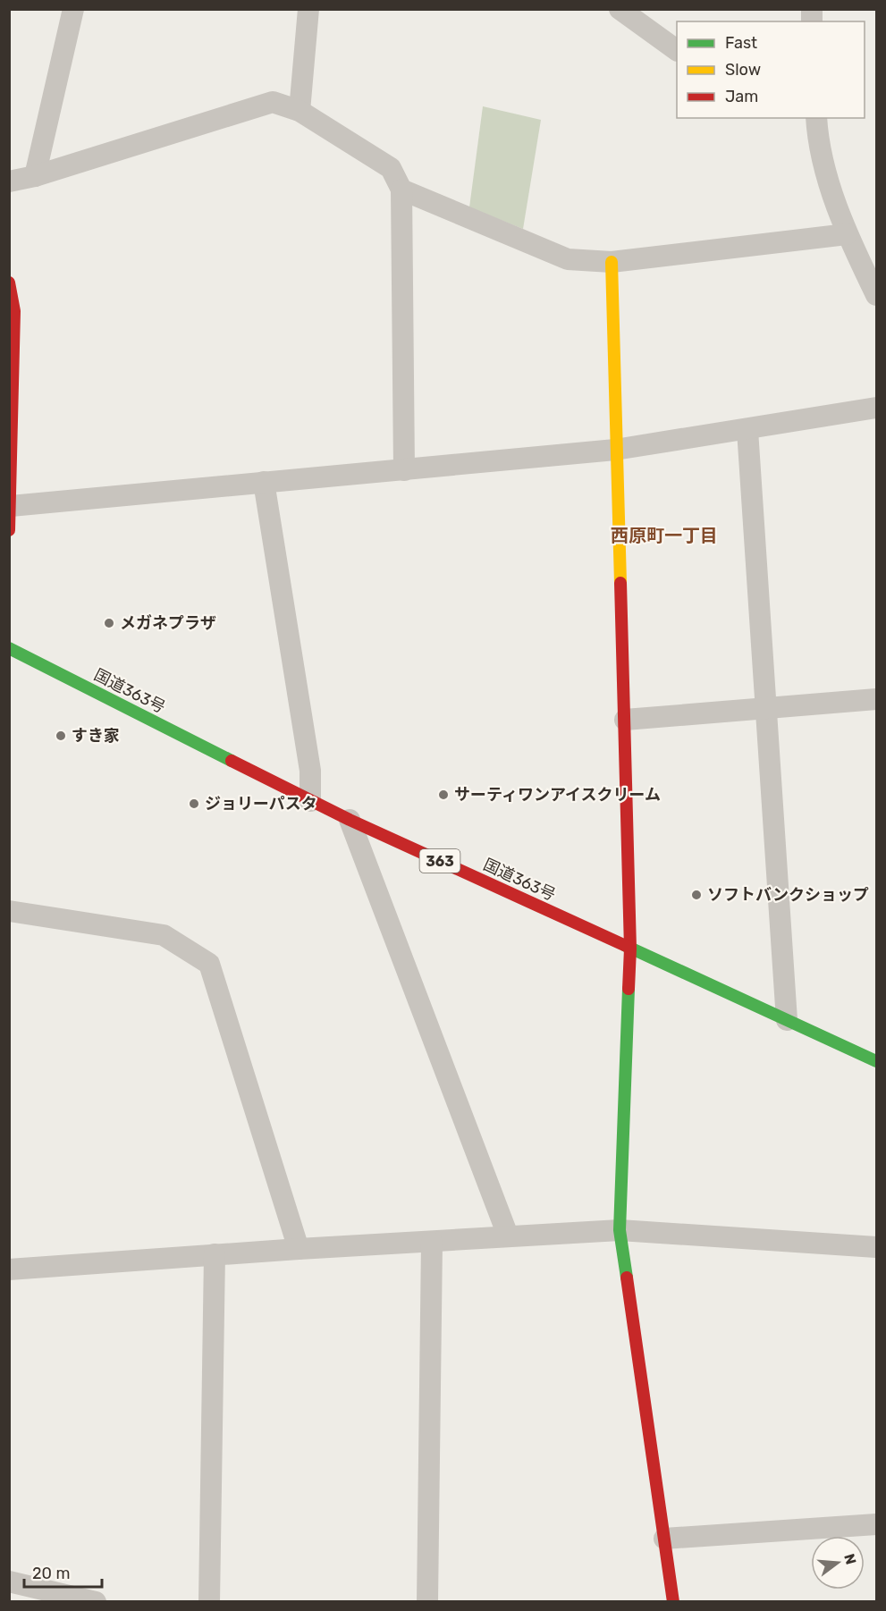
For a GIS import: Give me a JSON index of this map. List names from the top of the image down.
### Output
{
  "streets": {
    "main road": ["国道363号", "363"]
  },
  "districts": ["西原町一丁目"],
  "places": [
    "メガネプラザ",
    "すき家",
    "サーティワンアイスクリーム",
    "ジョリーパスタ",
    "ソフトバンクショップ"
  ],
  "legend": ["Fast", "Slow", "Jam"],
  "scale_bar": "20 m",
  "north": "right"
}
